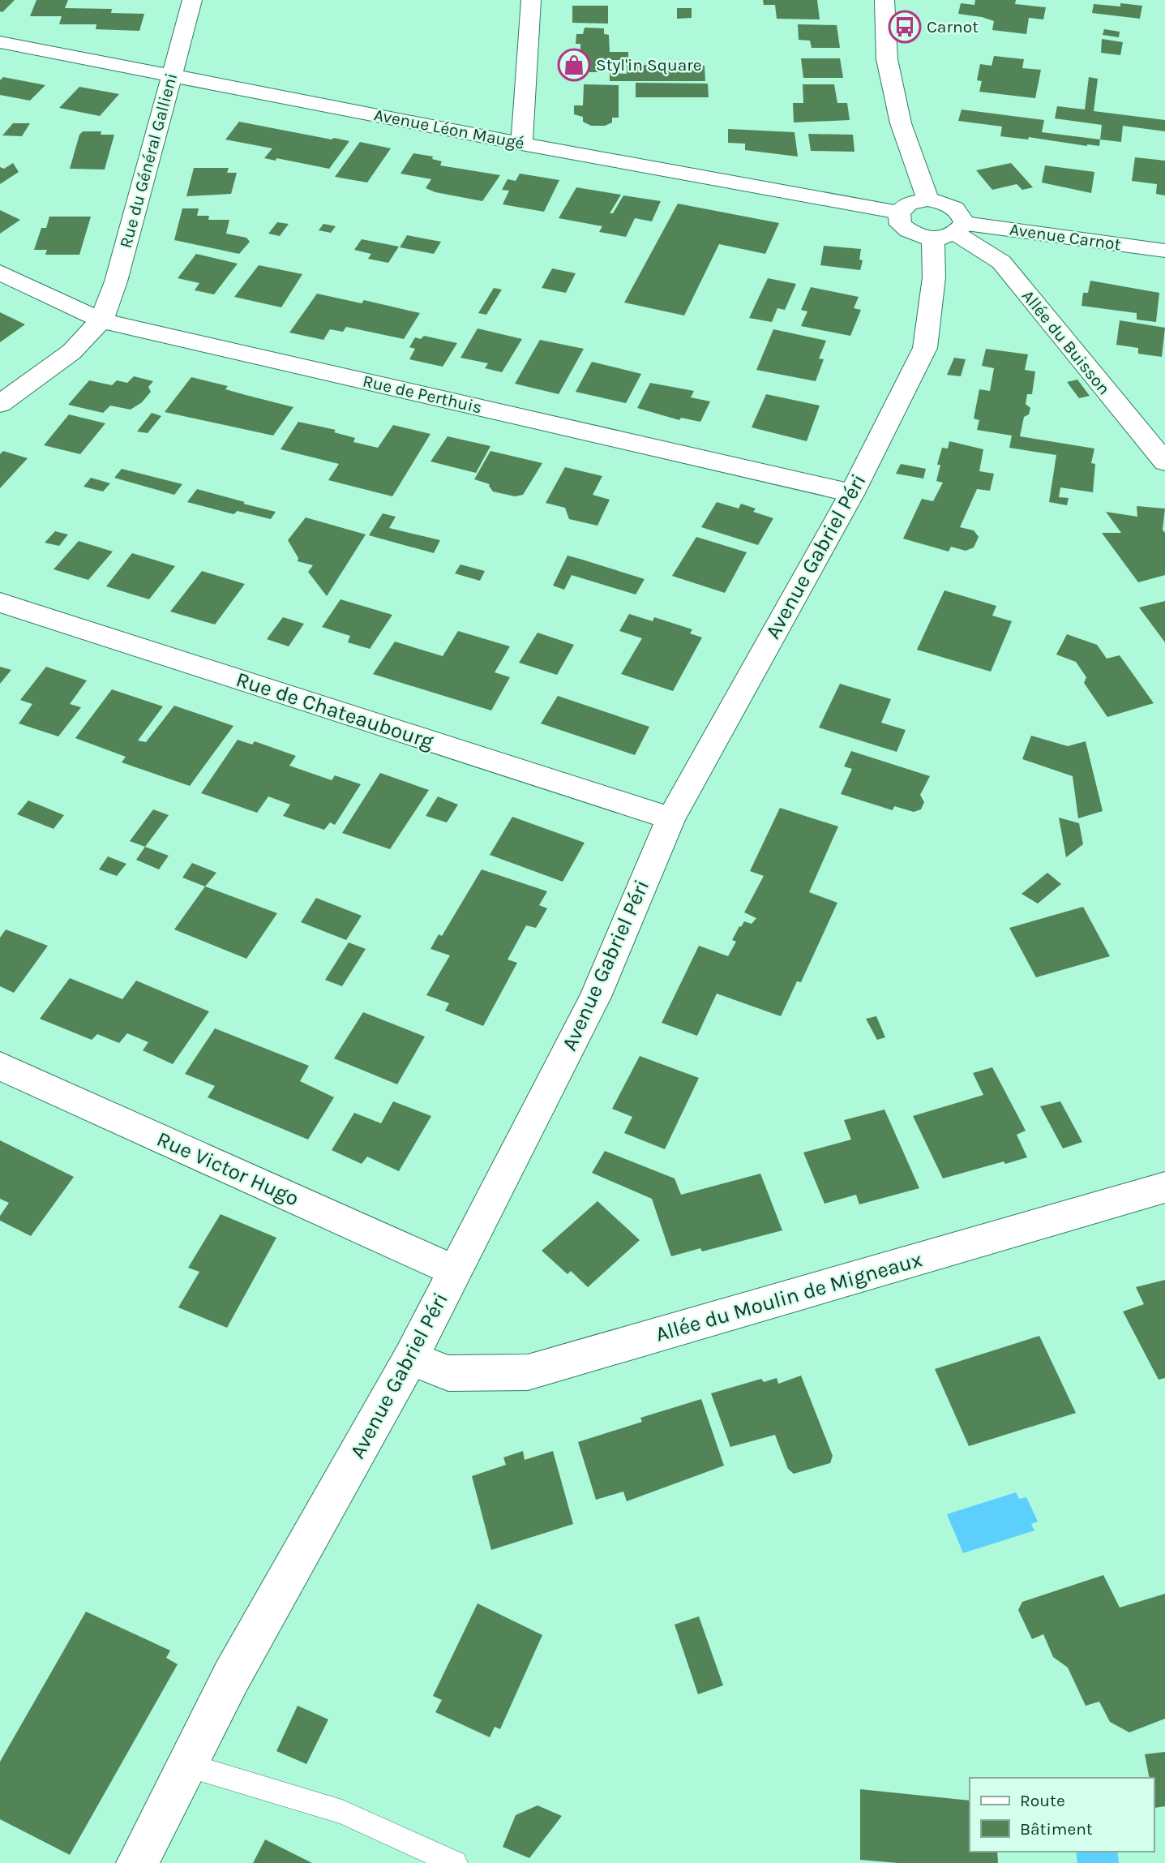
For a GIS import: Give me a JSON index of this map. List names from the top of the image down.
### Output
{
  "streets": {
    "street": [
      "Avenue Léon Maugé",
      "Rue du Général Gallieni",
      "Avenue Carnot",
      "Allée du Buisson",
      "Rue de Perthuis",
      "Avenue Gabriel Péri",
      "Rue de Chateaubourg",
      "Rue Victor Hugo",
      "Allée du Moulin de Migneaux"
    ]
  },
  "crossings": [
    ["Avenue Léon Maugé", "Rue du Général Gallieni"],
    ["Rue du Général Gallieni", "Rue de Perthuis"],
    ["Avenue Carnot", "Allée du Buisson"],
    ["Avenue Carnot", "Avenue Gabriel Péri"],
    ["Allée du Buisson", "Avenue Gabriel Péri"],
    ["Rue de Perthuis", "Avenue Gabriel Péri"],
    ["Avenue Gabriel Péri", "Rue de Chateaubourg"],
    ["Avenue Gabriel Péri", "Rue Victor Hugo"],
    ["Avenue Gabriel Péri", "Allée du Moulin de Migneaux"]
  ],
  "places": {
    "bus stop": ["Carnot"],
    "shop": ["Styl'in Square"]
  },
  "legend": ["Route", "Bâtiment"]
}
